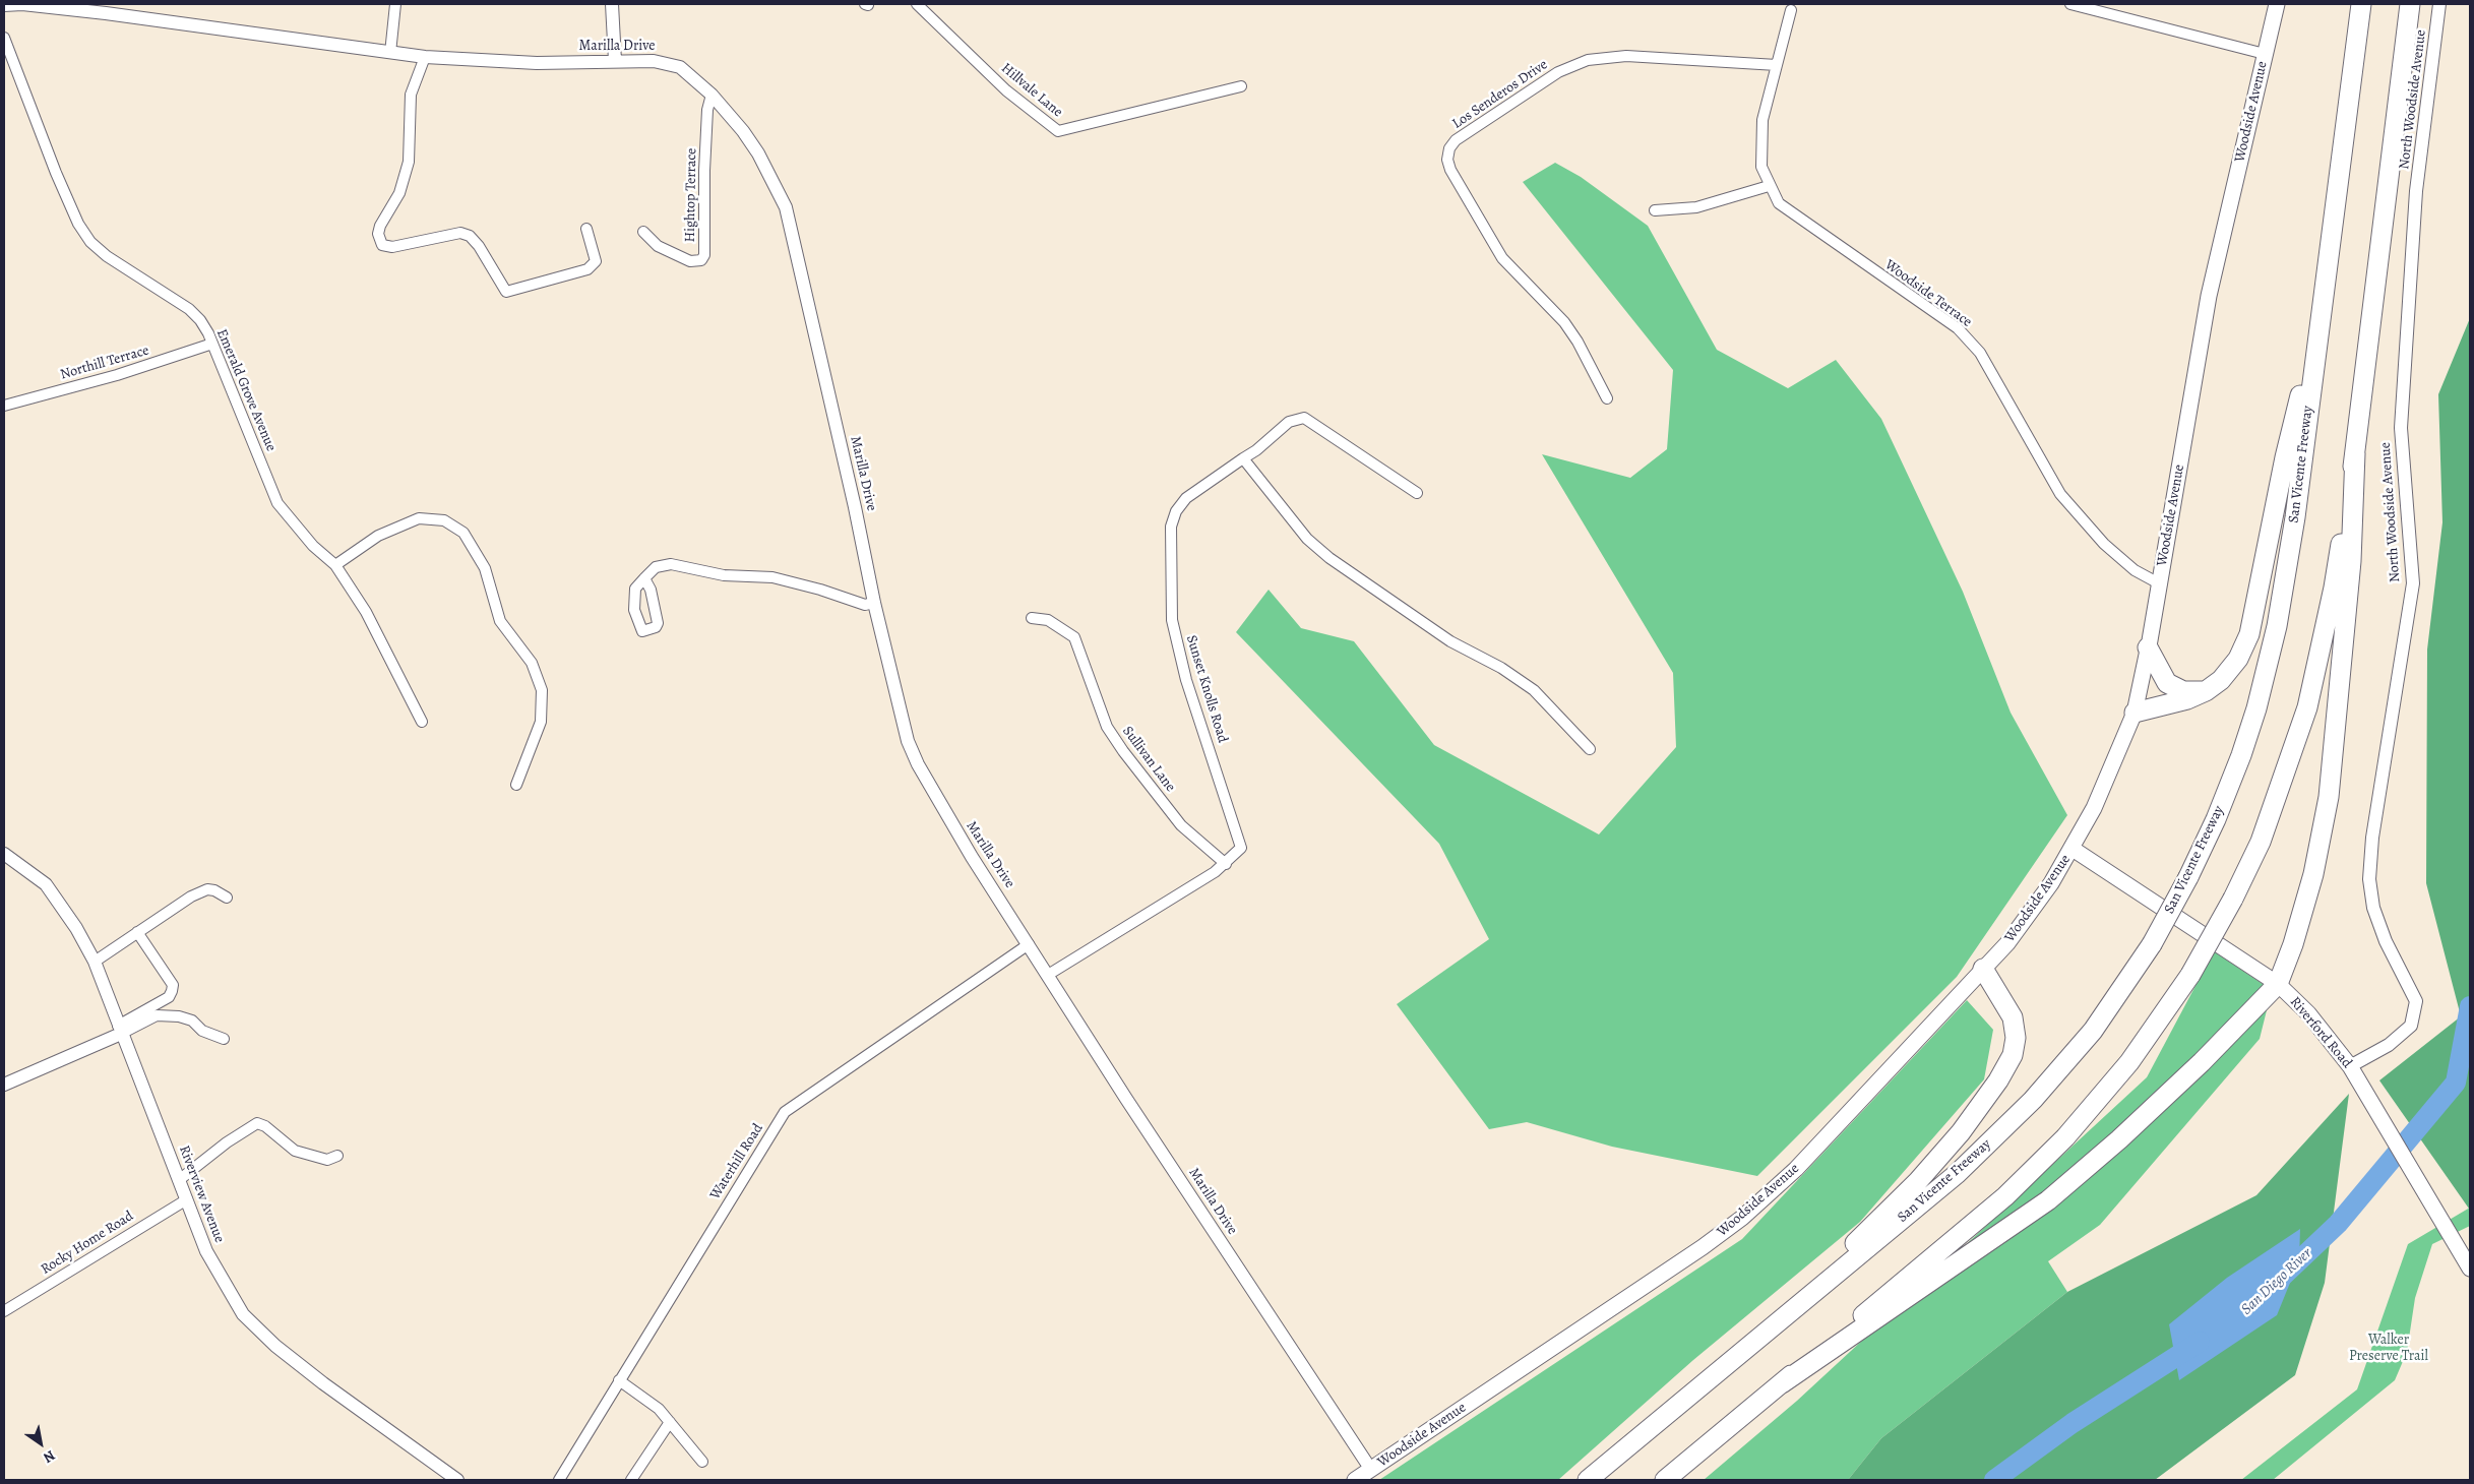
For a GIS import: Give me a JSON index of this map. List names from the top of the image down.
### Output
{
  "streets": {
    "highway": ["San Vicente Freeway"],
    "main road": ["Woodside Avenue", "Riverford Road"],
    "street": [
      "Marilla Drive",
      "Hillvale Lane",
      "Los Senderos Drive",
      "North Woodside Avenue",
      "Hightop Terrace",
      "Woodside Terrace",
      "Northill Terrace",
      "Emerald Grove Avenue",
      "Sunset Knolls Road",
      "Sullivan Lane",
      "Waterhill Road",
      "Riverview Avenue",
      "Rocky Home Road"
    ]
  },
  "crossings": [
    ["Marilla Drive", "Woodside Avenue"],
    ["Marilla Drive", "Hightop Terrace"],
    ["Marilla Drive", "Sunset Knolls Road"],
    ["Marilla Drive", "Waterhill Road"],
    ["Los Senderos Drive", "Woodside Terrace"],
    ["North Woodside Avenue", "Riverford Road"],
    ["Woodside Avenue", "Woodside Terrace"],
    ["Woodside Avenue", "Riverford Road"],
    ["Northill Terrace", "Emerald Grove Avenue"],
    ["Sunset Knolls Road", "Sullivan Lane"],
    ["Riverview Avenue", "Rocky Home Road"]
  ],
  "water": ["San Diego River"],
  "parks": ["Walker Preserve Trail"],
  "north": "bottom right"
}
